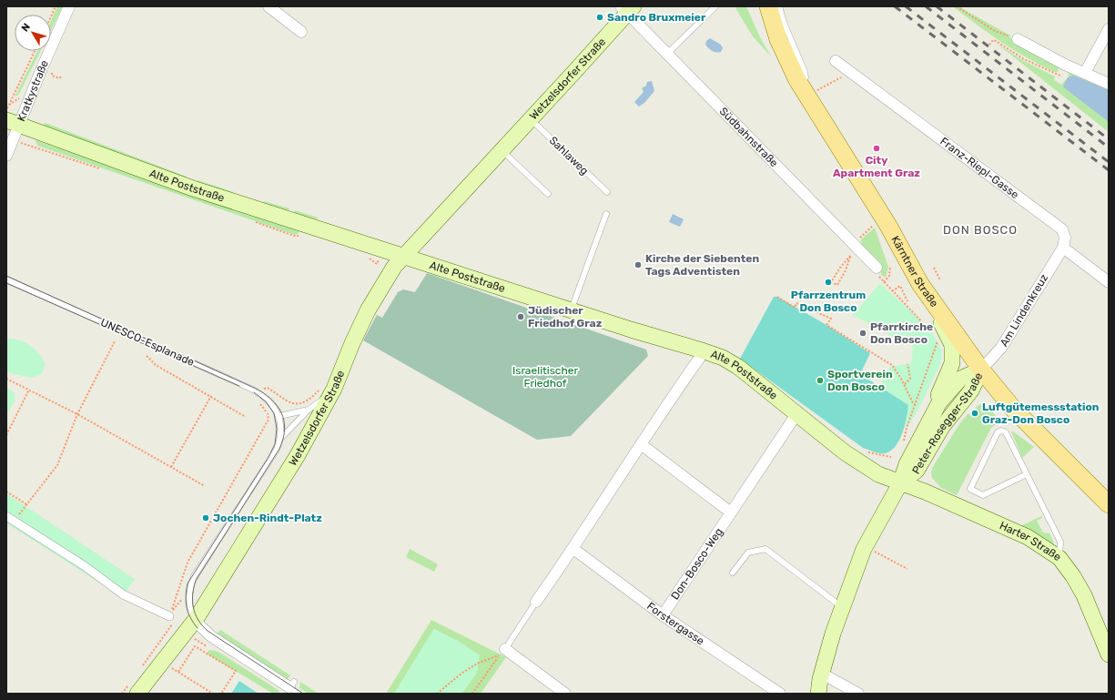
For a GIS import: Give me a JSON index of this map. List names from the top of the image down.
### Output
{
  "streets": {
    "main road": [
      "Wetzelsdorfer Straße",
      "Alte Poststraße",
      "Kärntner Straße",
      "Peter-Rosegger-Straße",
      "Harter Straße"
    ],
    "street": [
      "Kratkystraße",
      "Südbahnstraße",
      "Franz-Riepl-Gasse",
      "Am Lindenkreuz",
      "Don-Bosco-Weg",
      "Forstergasse"
    ],
    "lane": ["Sahlaweg", "UNESCO-Esplanade"]
  },
  "crossings": [
    ["Wetzelsdorfer Straße", "Südbahnstraße"],
    ["Wetzelsdorfer Straße", "Sahlaweg"],
    ["Wetzelsdorfer Straße", "Alte Poststraße"],
    ["Kratkystraße", "Alte Poststraße"],
    ["Franz-Riepl-Gasse", "Am Lindenkreuz"],
    ["Alte Poststraße", "Peter-Rosegger-Straße"],
    ["Alte Poststraße", "Harter Straße"],
    ["Alte Poststraße", "Don-Bosco-Weg"],
    ["Kärntner Straße", "Am Lindenkreuz"],
    ["Kärntner Straße", "Peter-Rosegger-Straße"],
    ["Am Lindenkreuz", "Peter-Rosegger-Straße"],
    ["Peter-Rosegger-Straße", "Harter Straße"],
    ["Don-Bosco-Weg", "Forstergasse"]
  ],
  "districts": ["DON BOSCO"],
  "parks": ["Israelitischer Friedhof"],
  "places": [
    "Sandro Bruxmeier",
    "City Apartment Graz",
    "Kirche der Siebenten Tags Adventisten",
    "Pfarrzentrum Don Bosco",
    "Jüdischer Friedhof Graz",
    "Pfarrkirche Don Bosco",
    "Sportverein Don Bosco",
    "Luftgütemessstation Graz-Don Bosco",
    "Jochen-Rindt-Platz"
  ],
  "north": "top left"
}
